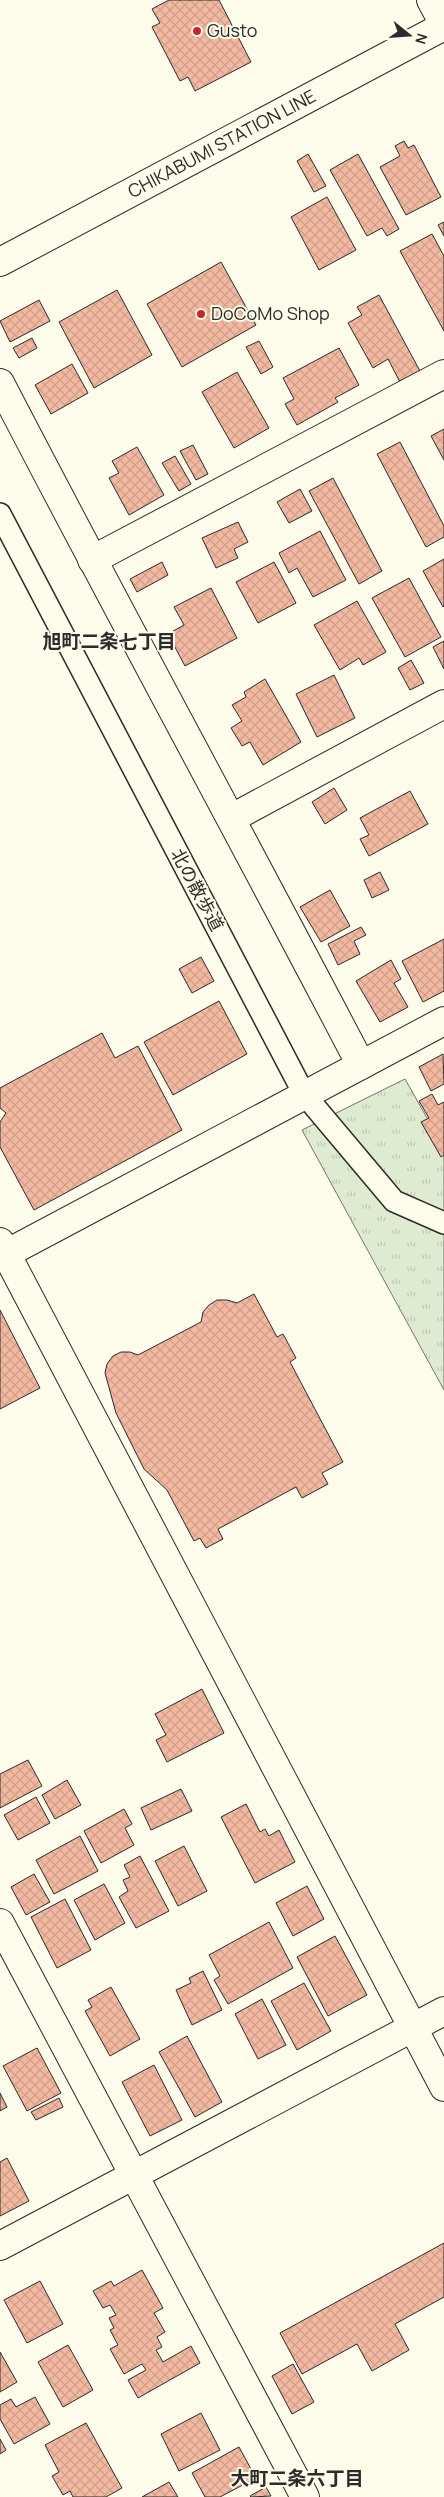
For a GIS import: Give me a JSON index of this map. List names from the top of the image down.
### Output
{
  "streets": {
    "street": ["CHIKABUMI STATION LINE", "北の散歩道"]
  },
  "districts": ["旭町二条七丁目", "大町二条六丁目"],
  "places": ["Gusto", "DoCoMo Shop"],
  "north": "right"
}
